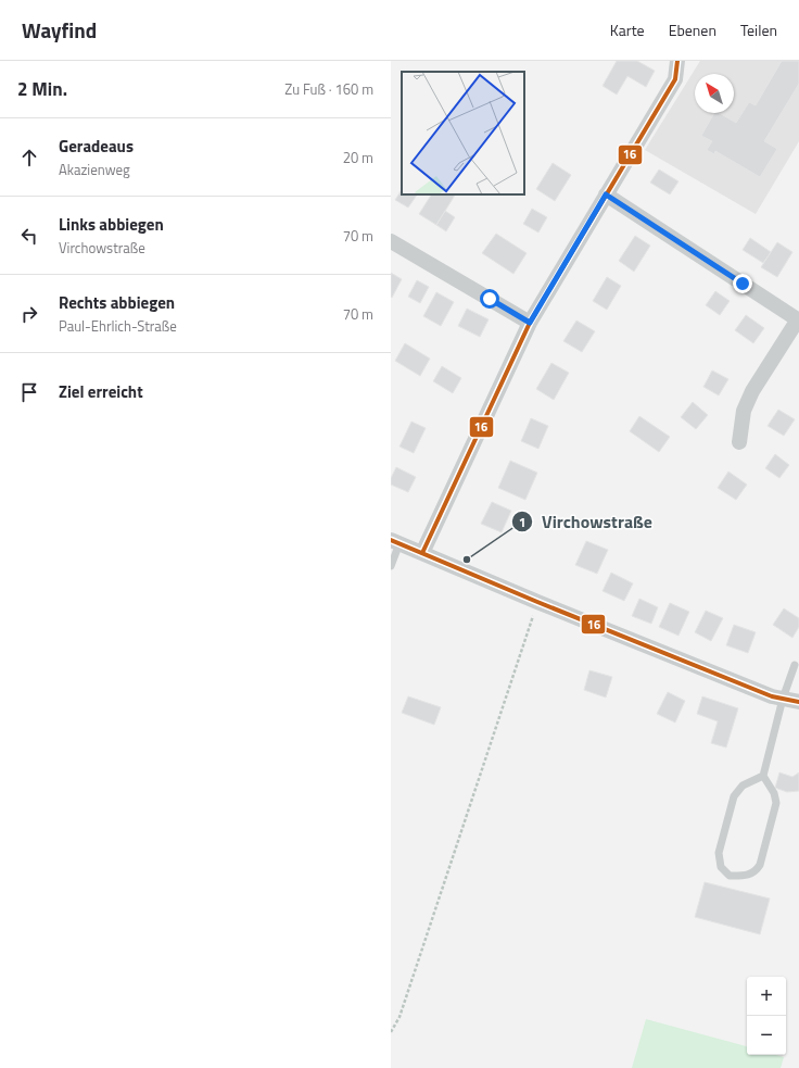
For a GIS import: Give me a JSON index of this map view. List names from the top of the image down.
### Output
{
  "places": ["Virchowstraße"],
  "lines": ["transit line 16"],
  "north": "top left",
  "page": {
    "header": "Wayfind",
    "nav": ["Karte", "Ebenen", "Teilen"],
    "heading": ["2 Min.", "Zu Fuß · 160 m"],
    "list": [
      ["Geradeaus", "Akazienweg", "20 m"],
      ["Links abbiegen", "Virchowstraße", "70 m"],
      ["Rechts abbiegen", "Paul-Ehrlich-Straße", "70 m"],
      "Ziel erreicht"
    ],
    "map_buttons": ["+", "−"]
  }
}
